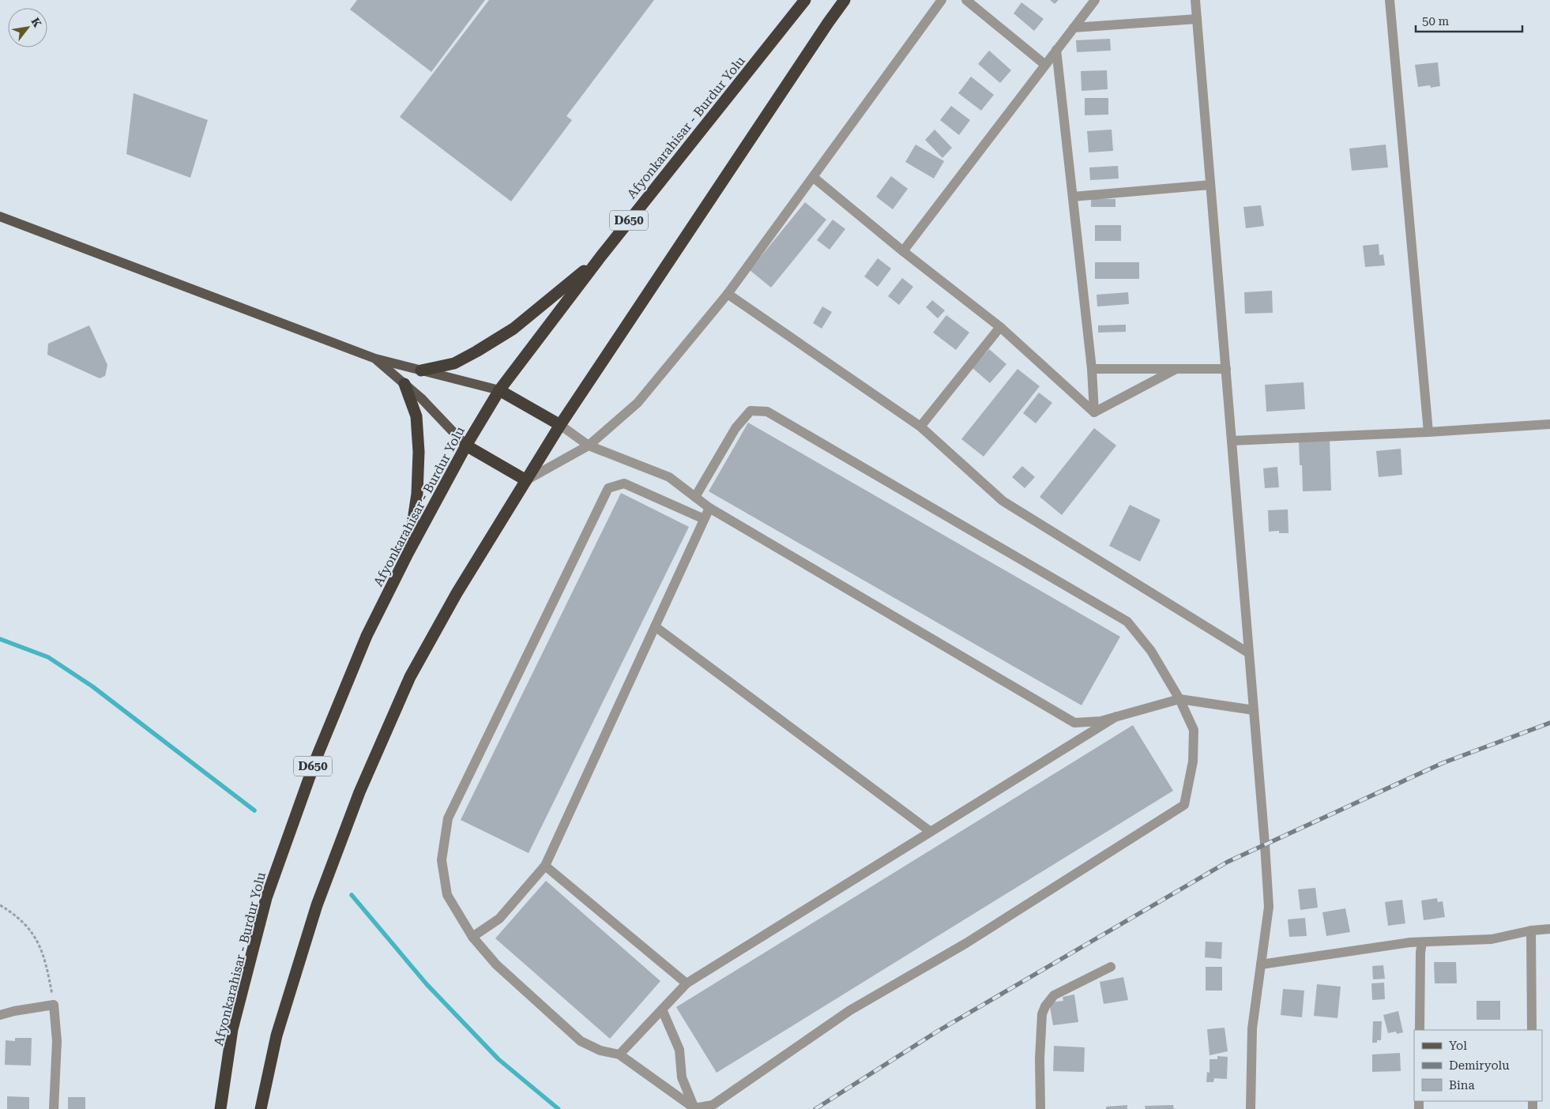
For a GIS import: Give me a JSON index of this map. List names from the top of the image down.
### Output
{
  "streets": {
    "highway": ["Afyonkarahisar - Burdur Yolu", "D650"]
  },
  "legend": ["Yol", "Demiryolu", "Bina"],
  "scale_bar": "50 m",
  "north": "top right"
}
